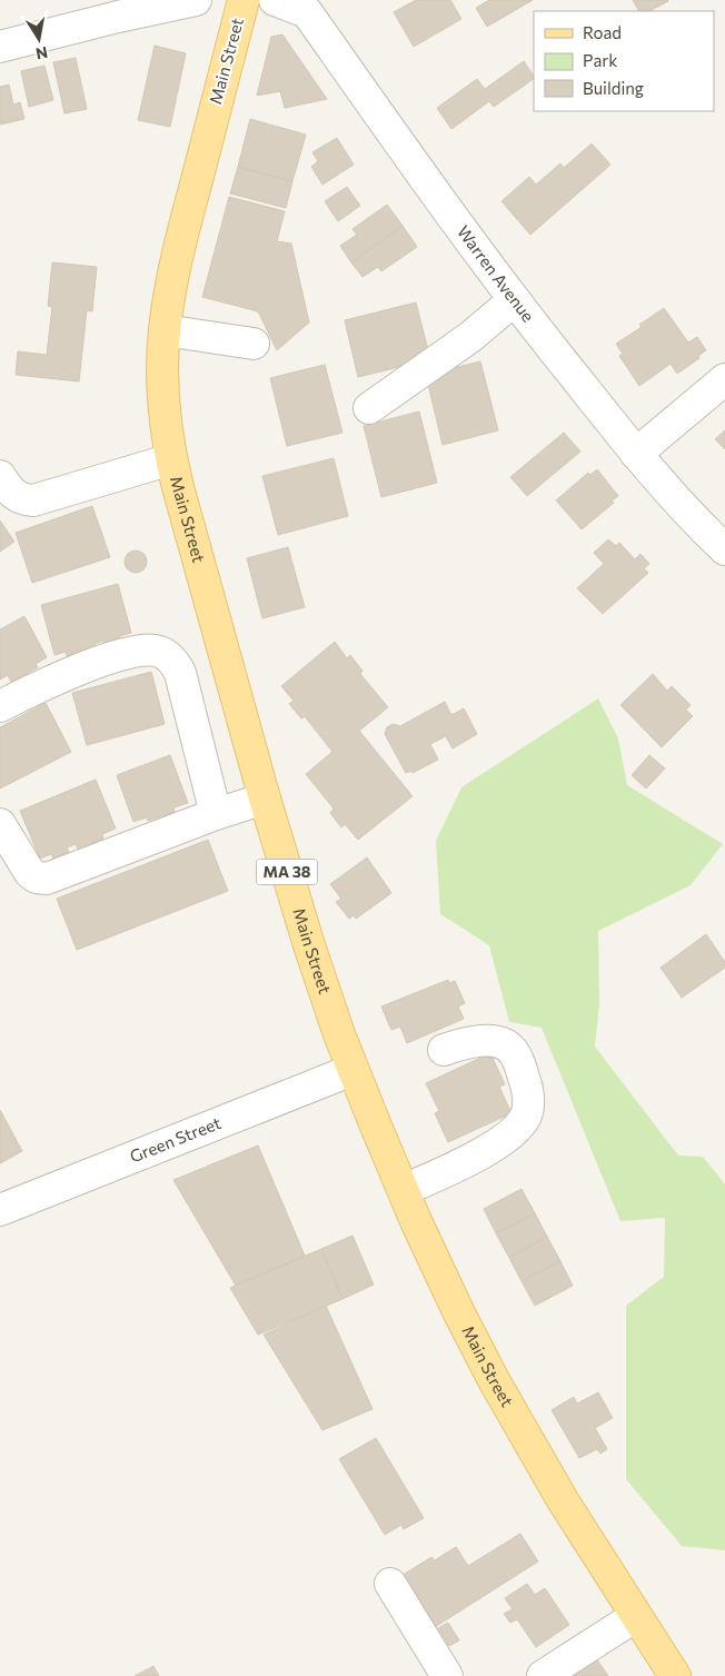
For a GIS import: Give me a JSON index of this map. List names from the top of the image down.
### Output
{
  "streets": {
    "main road": ["Main Street", "MA 38"],
    "street": ["Warren Avenue", "Green Street"]
  },
  "crossings": [
    ["Main Street", "Green Street"]
  ],
  "legend": ["Road", "Park", "Building"],
  "north": "bottom"
}
